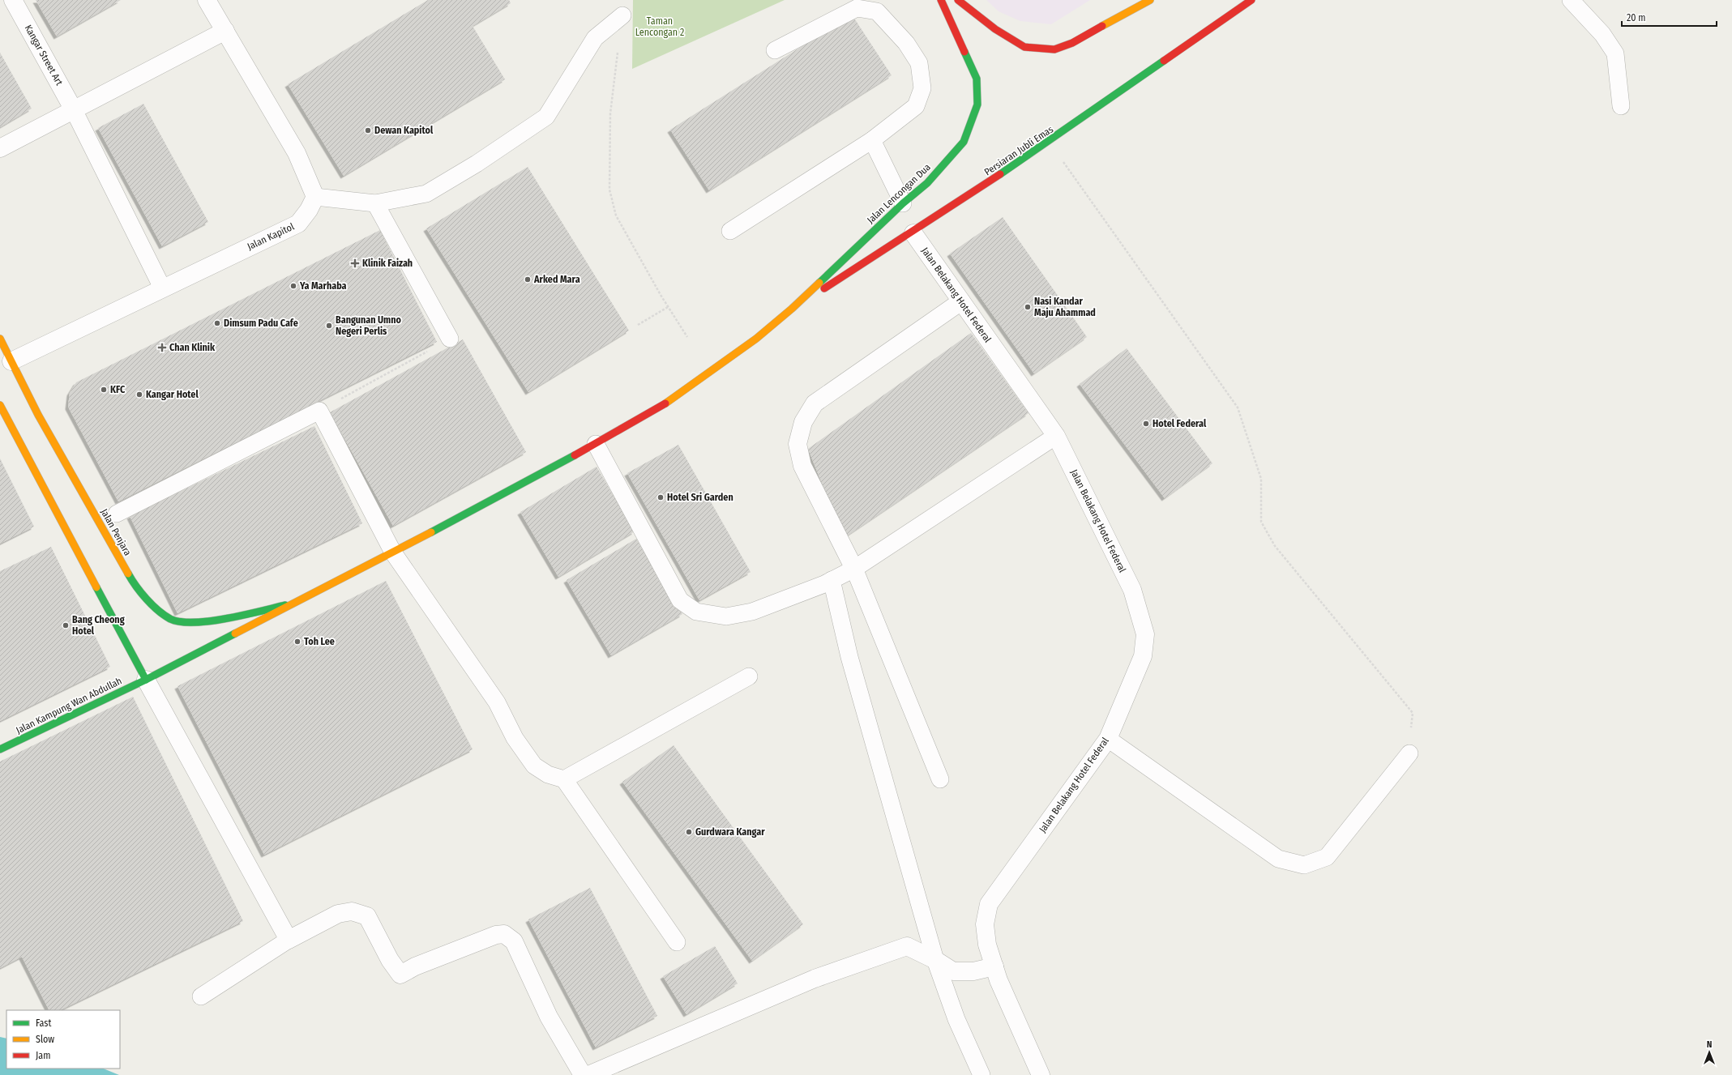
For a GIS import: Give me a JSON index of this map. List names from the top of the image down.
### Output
{
  "streets": {
    "main road": [
      "Persiaran Jubli Emas",
      "Jalan Lencongan Dua",
      "Jalan Penjara",
      "Jalan Kampung Wan Abdullah"
    ],
    "street": ["Kangar Street Art", "Jalan Kapitol", "Jalan Belakang Hotel Federal"]
  },
  "crossings": [
    ["Persiaran Jubli Emas", "Jalan Lencongan Dua"],
    ["Persiaran Jubli Emas", "Jalan Belakang Hotel Federal"],
    ["Jalan Kapitol", "Jalan Penjara"],
    ["Jalan Penjara", "Jalan Kampung Wan Abdullah"]
  ],
  "parks": ["Taman Lencongan 2"],
  "places": {
    "other": [
      "Dewan Kapitol",
      "Arked Mara",
      "Ya Marhaba",
      "Nasi Kandar Maju Ahammad",
      "Dimsum Padu Cafe",
      "Bangunan Umno Negeri Perlis",
      "KFC",
      "Kangar Hotel",
      "Hotel Federal",
      "Hotel Sri Garden",
      "Bang Cheong Hotel",
      "Toh Lee",
      "Gurdwara Kangar"
    ],
    "health": ["Klinik Faizah", "Chan Klinik"]
  },
  "legend": ["Fast", "Slow", "Jam"],
  "scale_bar": "20 m",
  "north": "top"
}
